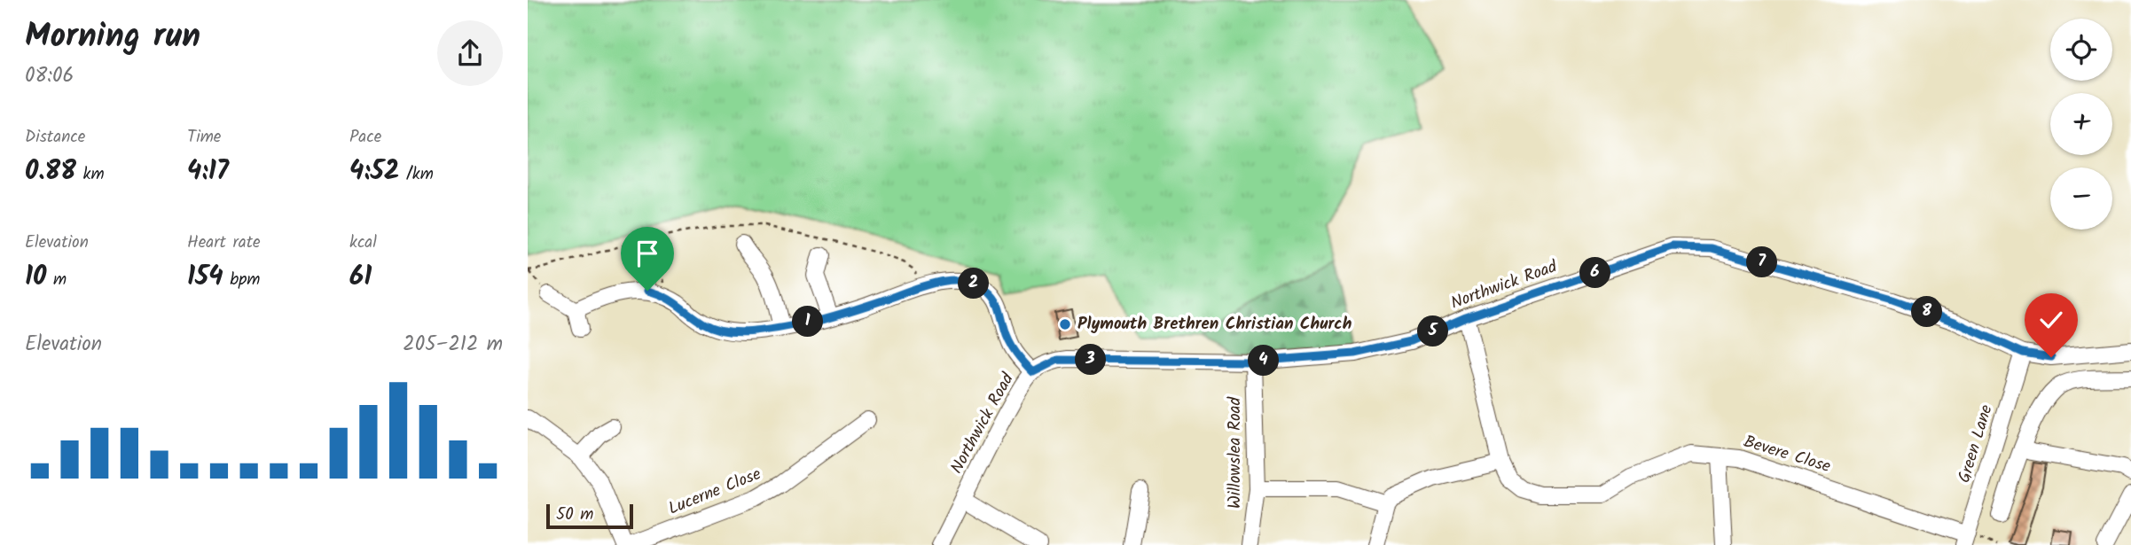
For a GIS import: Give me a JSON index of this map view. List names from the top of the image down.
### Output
{
  "streets": {
    "street": [
      "Northwick Road",
      "Green Lane",
      "Willowslea Road",
      "Bevere Close",
      "Lucerne Close"
    ]
  },
  "crossings": [
    ["Northwick Road", "Green Lane"],
    ["Northwick Road", "Willowslea Road"],
    ["Northwick Road", "Bevere Close"],
    ["Green Lane", "Bevere Close"]
  ],
  "places": ["Plymouth Brethren Christian Church"],
  "scale_bar": "50 m",
  "page": {
    "heading": ["Morning run", "08:06"],
    "map_buttons": ["+", "−"],
    "stats": [
      ["Distance", "0.88 km"],
      ["Time", "4:17"],
      ["Pace", "4:52 /km"],
      ["Elevation", "10 m"],
      ["Heart rate", "154 bpm"],
      ["kcal", "61"]
    ],
    "pins": [
      "7",
      "6",
      "2",
      "8",
      "1",
      "5",
      "3",
      "4"
    ],
    "chart": ["Elevation", "205–212 m"],
    "scale": "50 m"
  }
}
